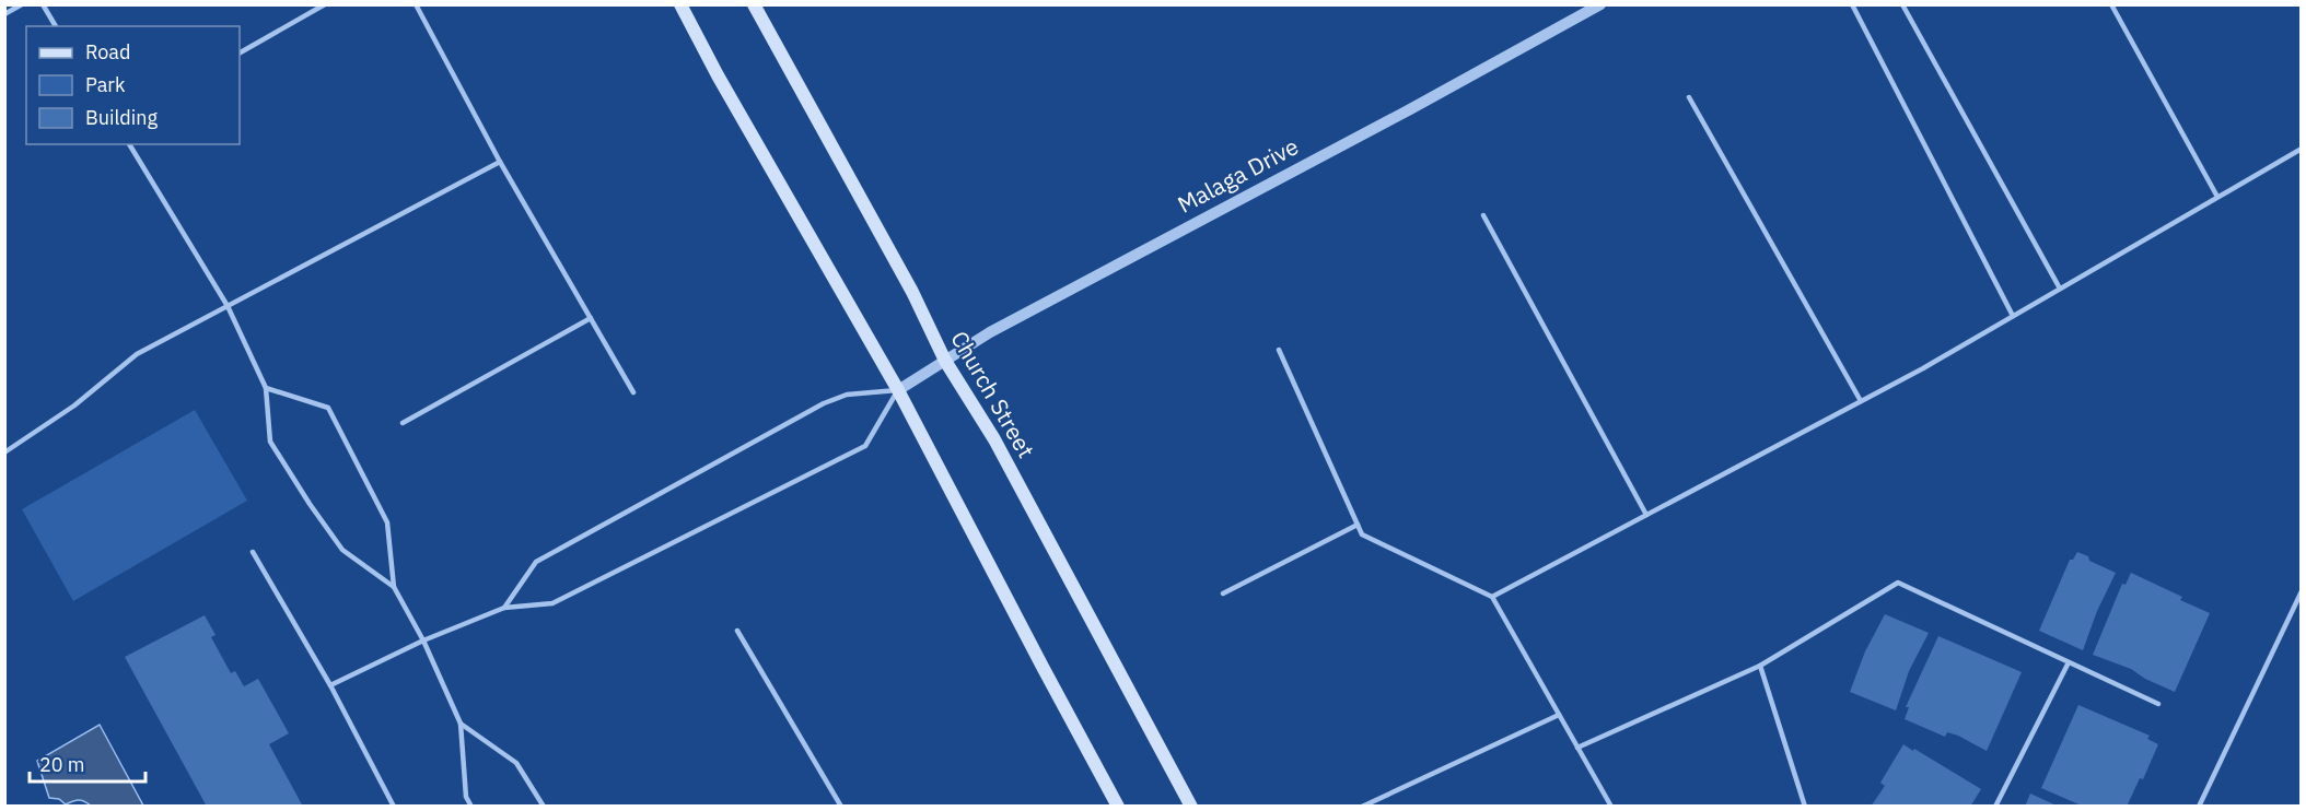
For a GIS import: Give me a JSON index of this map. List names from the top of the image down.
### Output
{
  "streets": {
    "main road": ["Church Street"],
    "street": ["Malaga Drive"]
  },
  "crossings": [
    ["Malaga Drive", "Church Street"]
  ],
  "legend": ["Road", "Park", "Building"],
  "scale_bar": "20 m"
}
